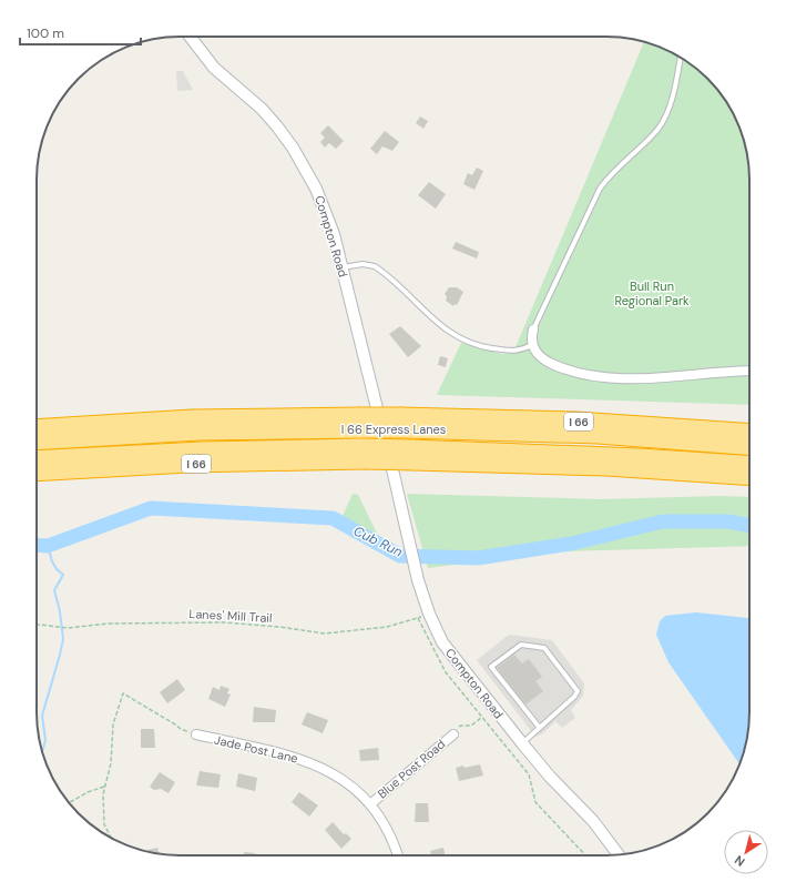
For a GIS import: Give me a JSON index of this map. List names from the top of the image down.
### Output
{
  "streets": {
    "highway": ["I 66", "I 66 Express Lanes"],
    "street": ["Compton Road", "Jade Post Lane", "Blue Post Road"],
    "path": ["Lanes' Mill Trail"]
  },
  "crossings": [
    ["Compton Road", "Lanes' Mill Trail"],
    ["I 66", "I 66 Express Lanes"],
    ["Jade Post Lane", "Blue Post Road"]
  ],
  "water": ["Cub Run"],
  "parks": ["Bull Run Regional Park"],
  "scale_bar": "100 m",
  "north": "bottom left"
}
